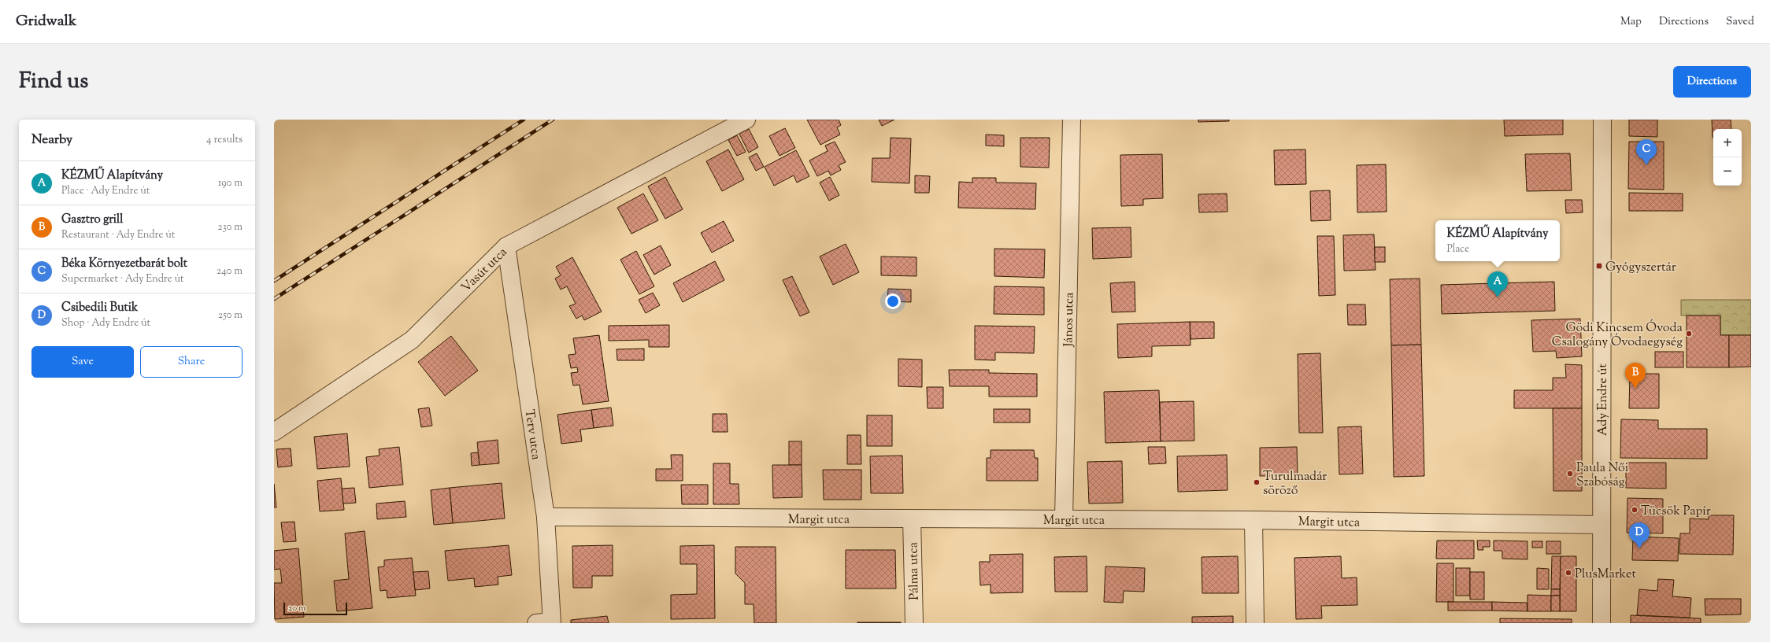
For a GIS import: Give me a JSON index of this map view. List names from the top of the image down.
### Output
{
  "streets": {
    "street": [
      "Vasút utca",
      "János utca",
      "Ady Endre út",
      "Terv utca",
      "Margit utca",
      "Pálma utca"
    ]
  },
  "crossings": [
    ["Vasút utca", "Terv utca"],
    ["János utca", "Margit utca"],
    ["Ady Endre út", "Margit utca"],
    ["Terv utca", "Margit utca"],
    ["Margit utca", "Pálma utca"]
  ],
  "places": {
    "transit": ["Gyógyszertár"],
    "other": [
      "Gödi Kincsem Óvoda Csalogány Óvodaegység",
      "Paula Női Szabóság",
      "Turulmadár söröző",
      "Tücsök Papír",
      "PlusMarket"
    ]
  },
  "scale_bar": "20 m",
  "page": {
    "header": "Gridwalk",
    "nav": ["Map", "Directions", "Saved"],
    "title": "Find us",
    "buttons": [
      "Directions",
      ["Save", "Share"]
    ],
    "heading": ["Nearby", "4 results"],
    "map_buttons": ["+", "−"],
    "pins": [
      "C",
      "A",
      "B",
      "D"
    ],
    "list": [
      {
        "mark": "A",
        "name": "KÉZMŰ Alapítvány",
        "note": "Place · Ady Endre út",
        "value": "190 m"
      },
      {
        "mark": "B",
        "name": "Gasztro grill",
        "note": "Restaurant · Ady Endre út",
        "value": "230 m"
      },
      {
        "mark": "C",
        "name": "Béka Környezetbarát bolt",
        "note": "Supermarket · Ady Endre út",
        "value": "240 m"
      },
      {
        "mark": "D",
        "name": "Csibedili Butik",
        "note": "Shop · Ady Endre út",
        "value": "250 m"
      }
    ],
    "popup": ["KÉZMŰ Alapítvány", "Place"],
    "scale": "20 m"
  }
}
